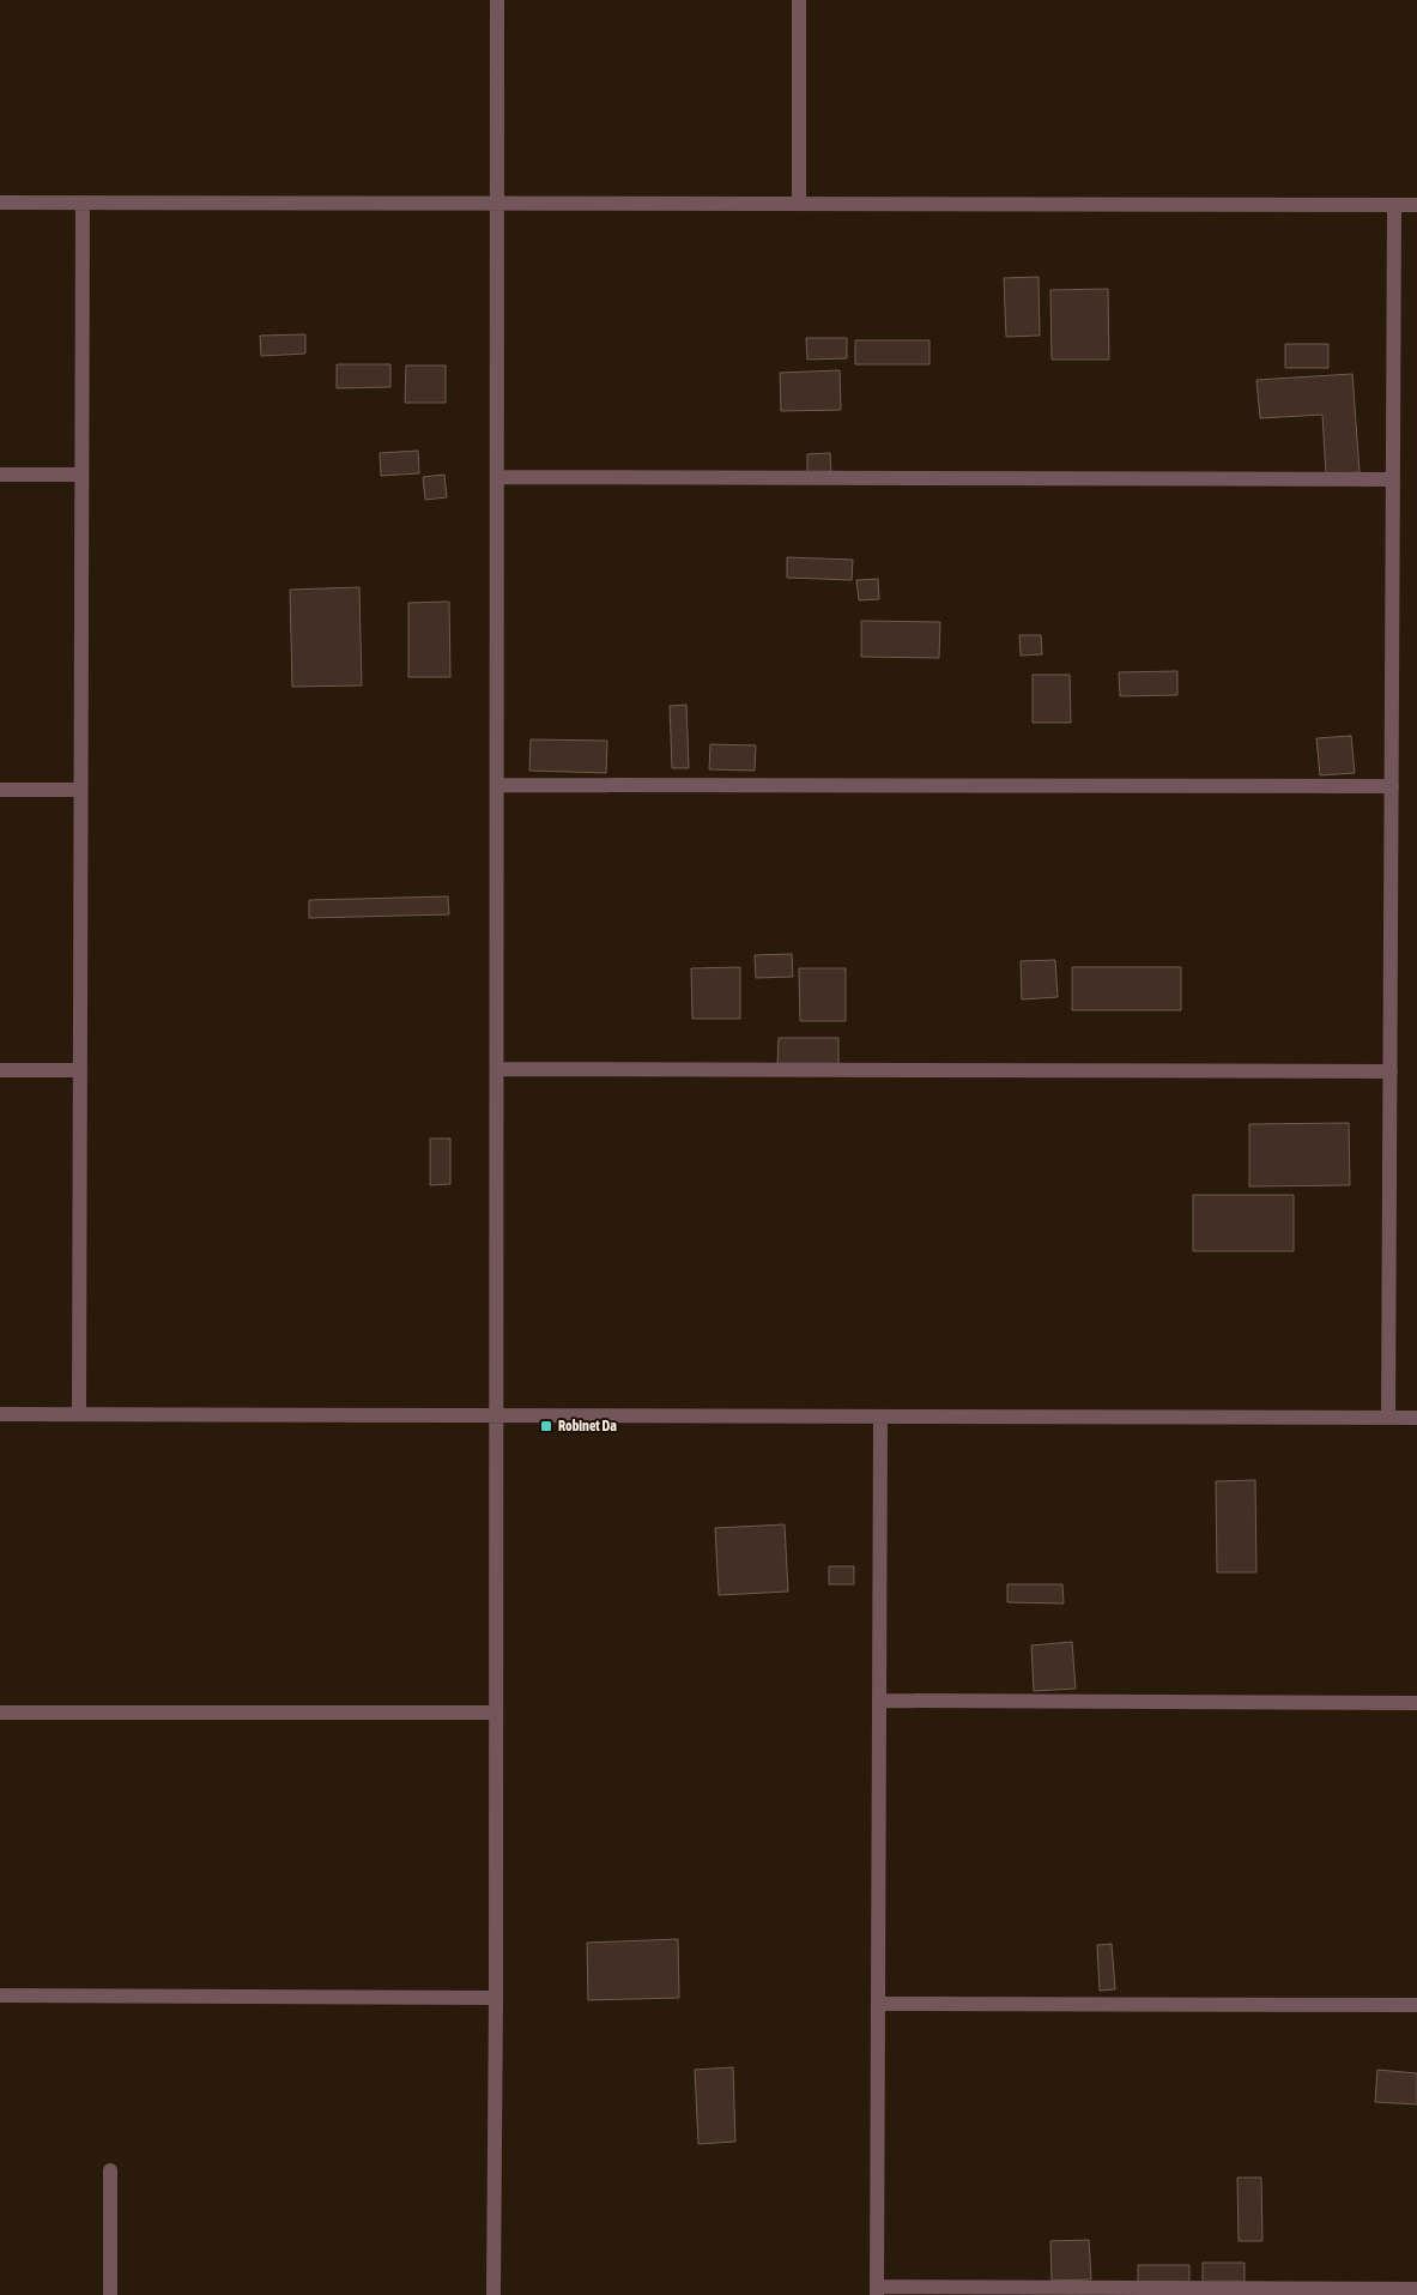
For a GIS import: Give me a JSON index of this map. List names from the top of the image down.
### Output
{
  "places": {
    "transit": ["Robinet Da"]
  }
}
